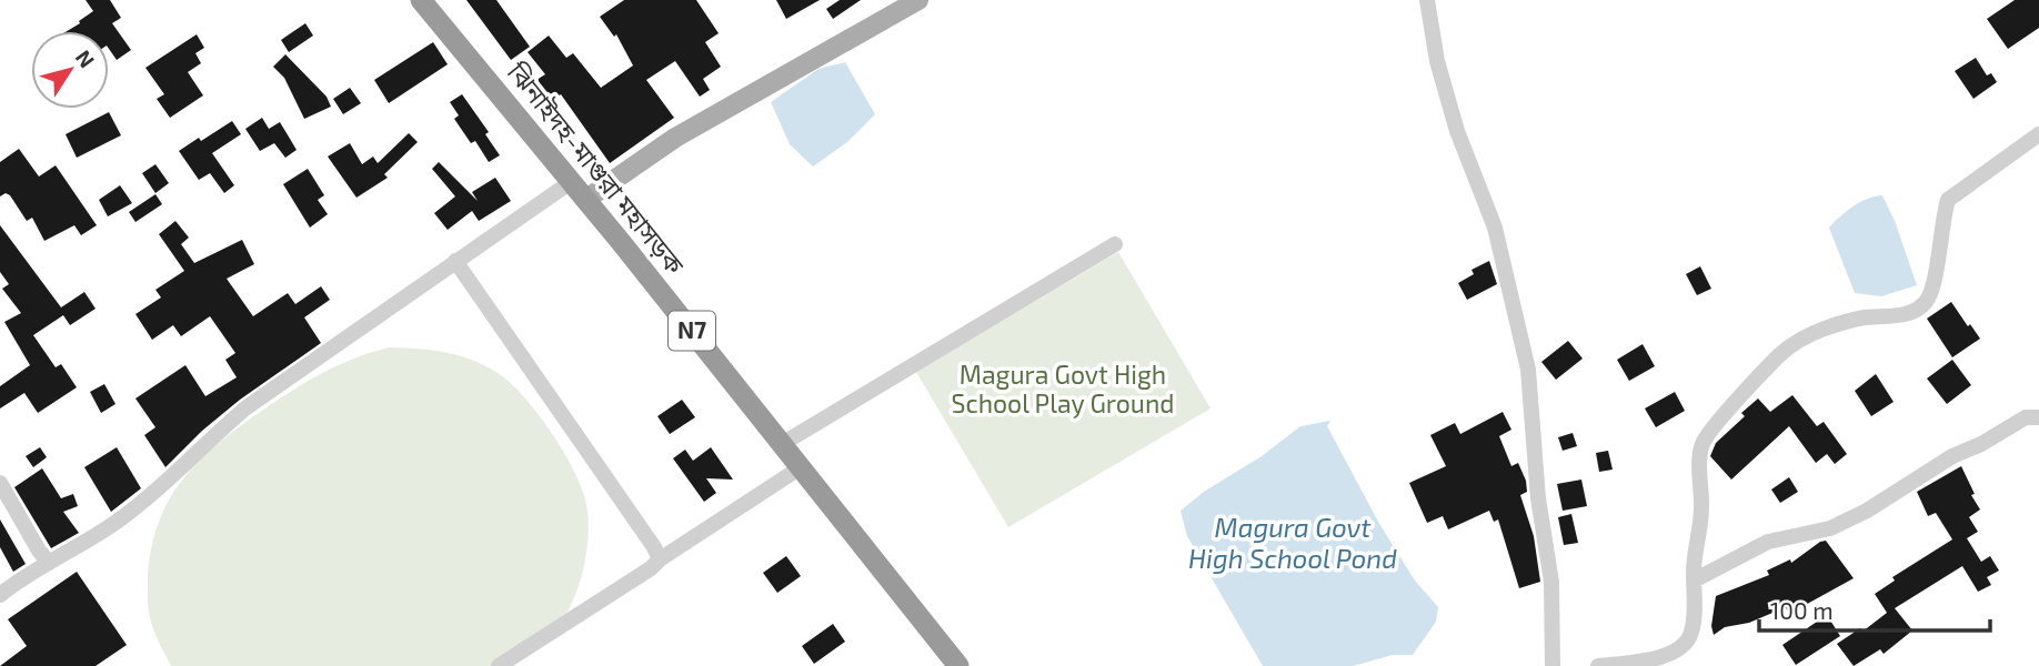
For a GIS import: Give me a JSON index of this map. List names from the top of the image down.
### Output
{
  "streets": {
    "highway": ["ঝিনাইদহ-মাগুরা মহাসড়ক", "N7"]
  },
  "water": ["Magura Govt High School Pond"],
  "parks": ["Magura Govt High School Play Ground"],
  "scale_bar": "100 m",
  "north": "top right"
}
